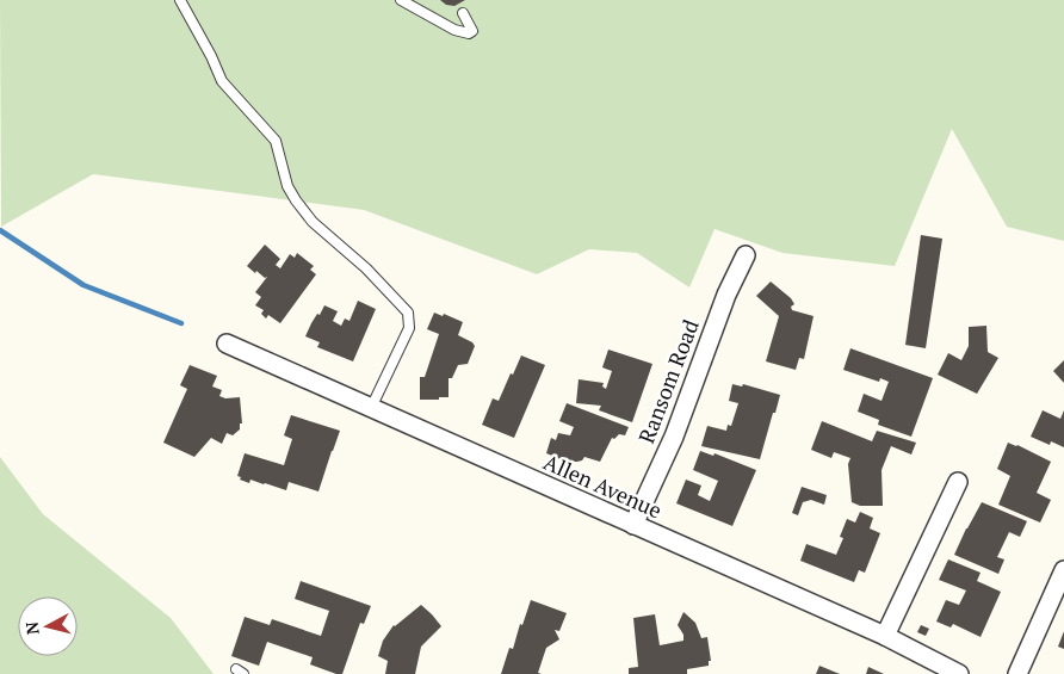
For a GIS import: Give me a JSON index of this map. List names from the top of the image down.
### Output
{
  "streets": {
    "street": ["Ransom Road", "Allen Avenue"]
  },
  "crossings": [
    ["Ransom Road", "Allen Avenue"]
  ],
  "north": "left"
}
